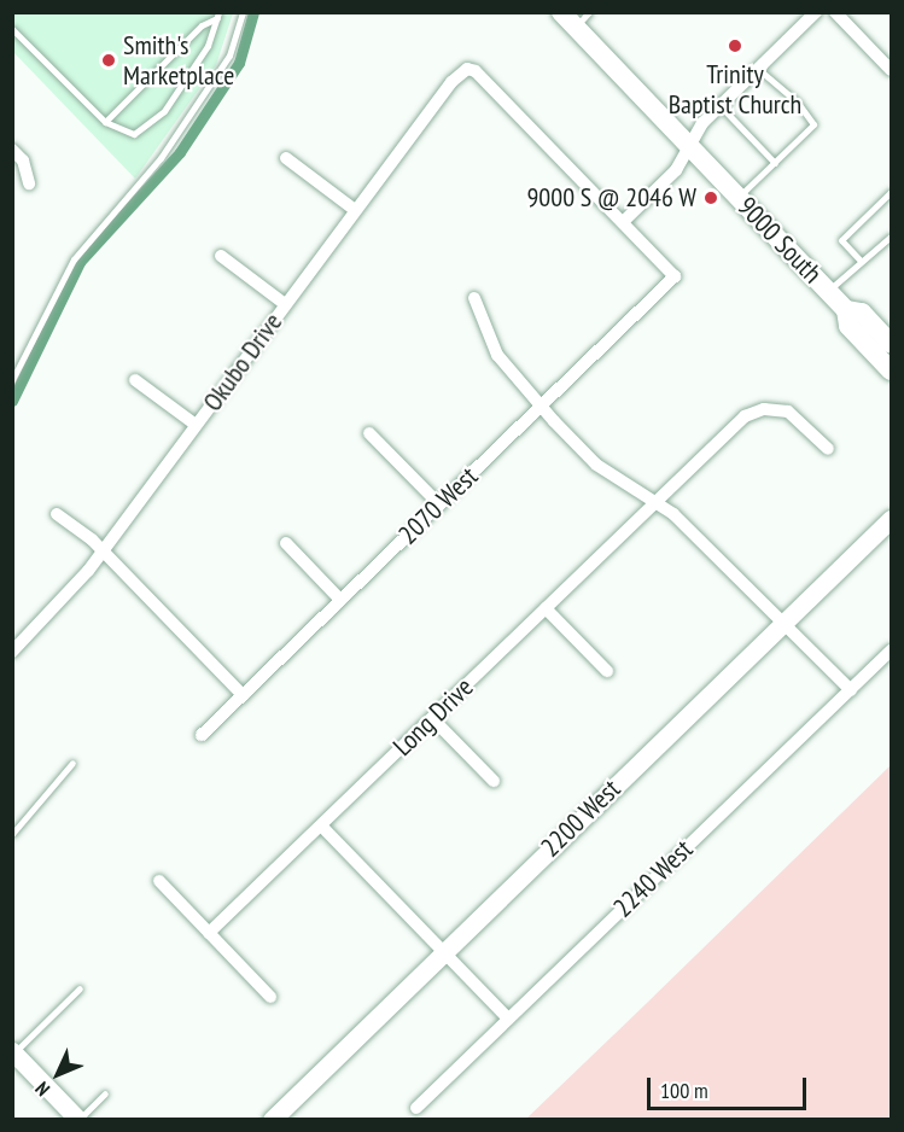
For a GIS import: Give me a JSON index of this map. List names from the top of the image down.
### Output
{
  "streets": {
    "main road": ["9000 South"],
    "street": [
      "Okubo Drive",
      "2070 West",
      "Long Drive",
      "2200 West",
      "2240 West"
    ]
  },
  "crossings": [
    ["Okubo Drive", "2070 West"]
  ],
  "places": ["Trinity Baptist Church", "Smith's Marketplace", "9000 S @ 2046 W"],
  "scale_bar": "100 m",
  "north": "bottom left"
}
